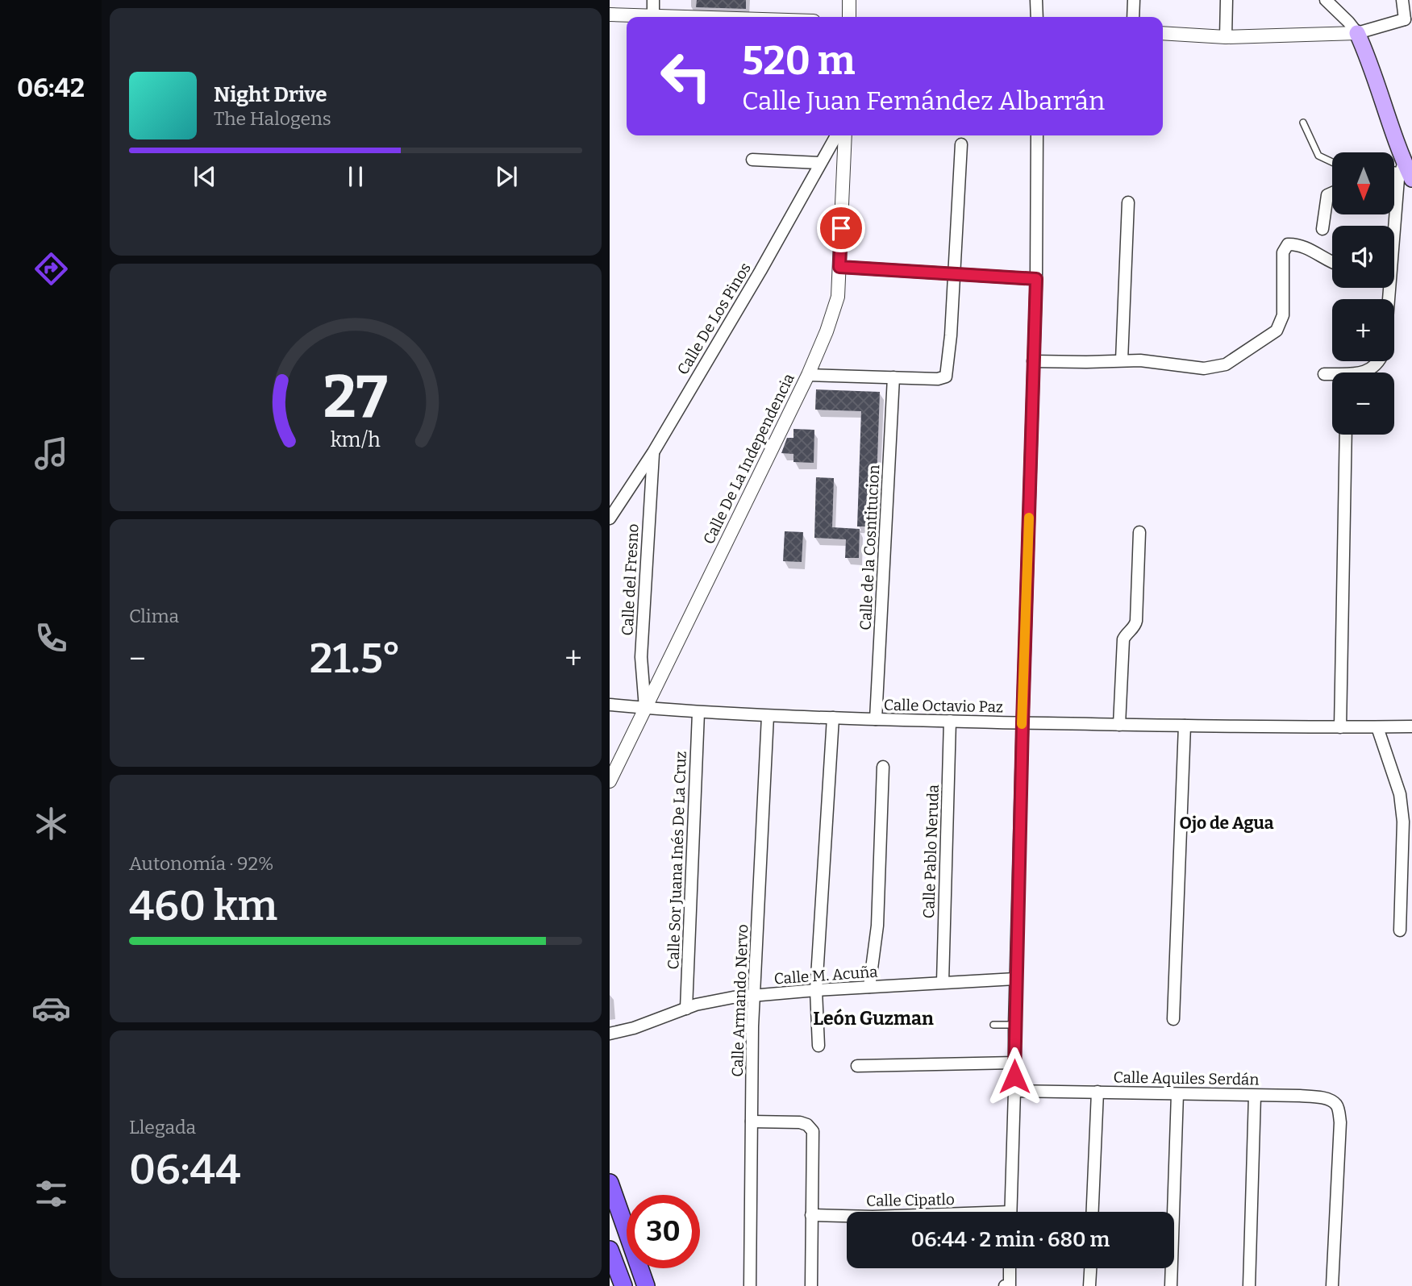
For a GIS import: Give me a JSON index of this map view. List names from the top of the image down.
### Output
{
  "streets": {
    "street": [
      "Calle De Los Pinos",
      "Calle De La Independencia",
      "Calle de la Cosntitucion",
      "Calle del Fresno",
      "Calle Octavio Paz",
      "Calle Pablo Neruda",
      "Calle Sor Juana Inés De La Cruz",
      "Calle M. Acuña",
      "Calle Armando Nervo",
      "Calle Aquiles Serdán",
      "Calle Cipatlo"
    ]
  },
  "crossings": [
    ["Calle De Los Pinos", "Calle del Fresno"],
    ["Calle De La Independencia", "Calle del Fresno"],
    ["Calle De La Independencia", "Calle Octavio Paz"],
    ["Calle de la Cosntitucion", "Calle Octavio Paz"],
    ["Calle del Fresno", "Calle Octavio Paz"],
    ["Calle Octavio Paz", "Calle Pablo Neruda"],
    ["Calle Octavio Paz", "Calle Sor Juana Inés De La Cruz"],
    ["Calle Octavio Paz", "Calle Armando Nervo"],
    ["Calle Pablo Neruda", "Calle M. Acuña"],
    ["Calle Sor Juana Inés De La Cruz", "Calle M. Acuña"],
    ["Calle M. Acuña", "Calle Armando Nervo"]
  ],
  "districts": ["Ojo de Agua", "León Guzman"],
  "north": "bottom",
  "page": {
    "tabs": "06:42",
    "turn": ["520 m", "Calle Juan Fernández Albarrán"],
    "song": ["Night Drive", "The Halogens"],
    "map_buttons": ["+", "−"],
    "tile": [
      "Clima",
      ["Autonomía · 92%", "460 km"],
      ["Llegada", "06:44"]
    ],
    "heat": ["−", "21.5°", "+"],
    "limit": "30",
    "trip": "06:44 · 2 min · 680 m",
    "gauge": ["27", "km/h"]
  }
}
